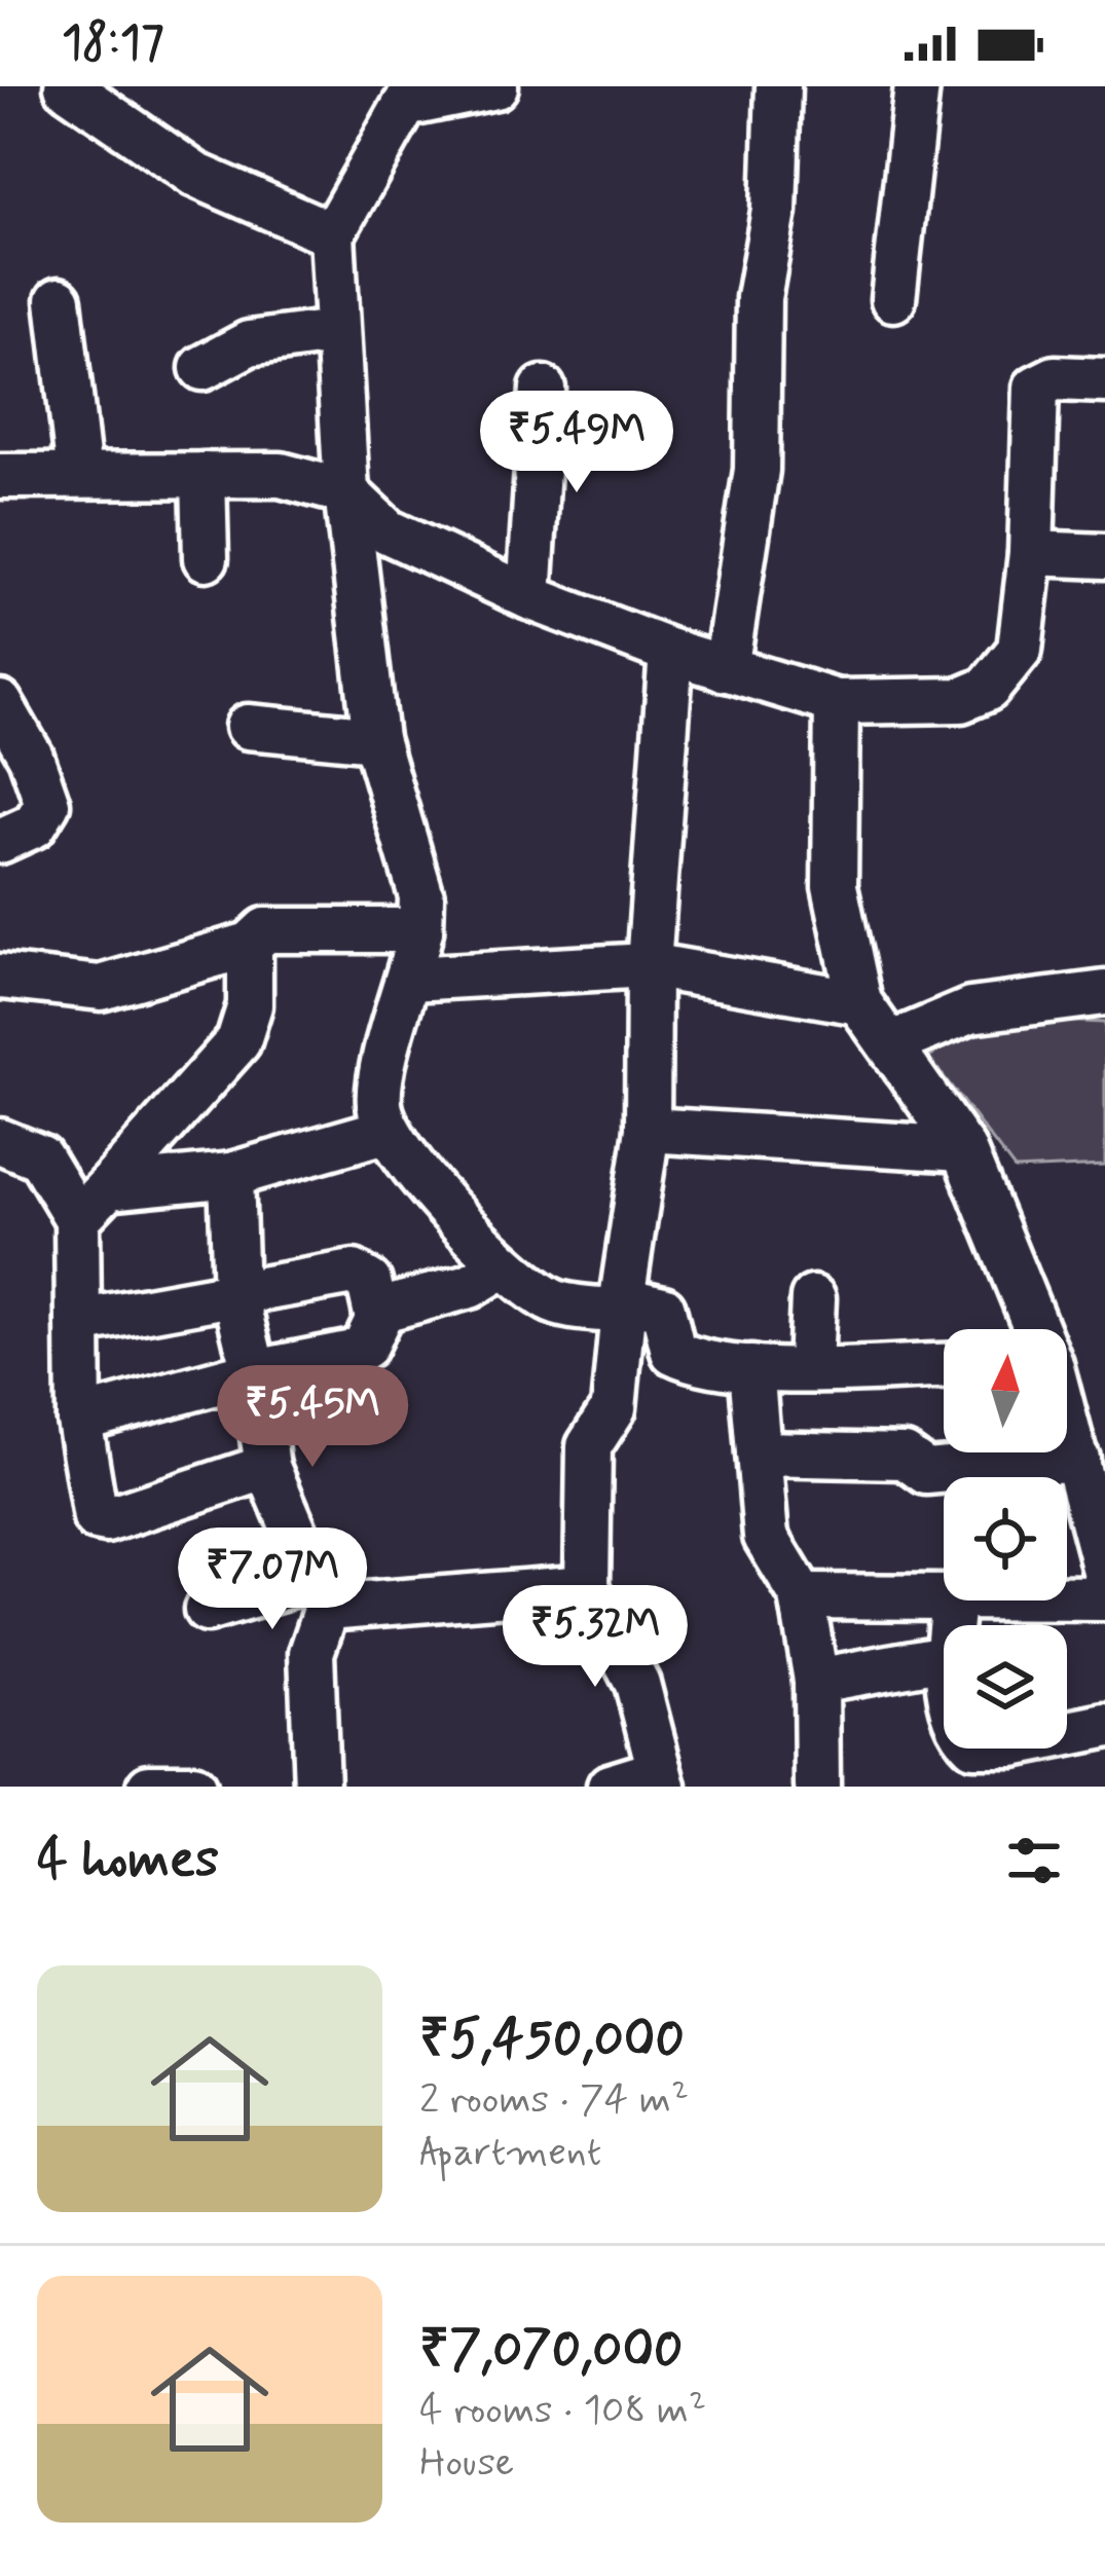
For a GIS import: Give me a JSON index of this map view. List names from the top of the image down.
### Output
{
  "north": "top",
  "page": {
    "status": "18:17",
    "price": [
      "₹5.49M",
      "₹5.45M",
      "₹7.07M",
      "₹5.32M"
    ],
    "heading": "4 homes",
    "list": [
      {
        "name": "₹5,450,000",
        "note": "2 rooms · 74 m² · Apartment"
      },
      {
        "name": "₹7,070,000",
        "note": "4 rooms · 108 m² · House"
      }
    ]
  }
}
